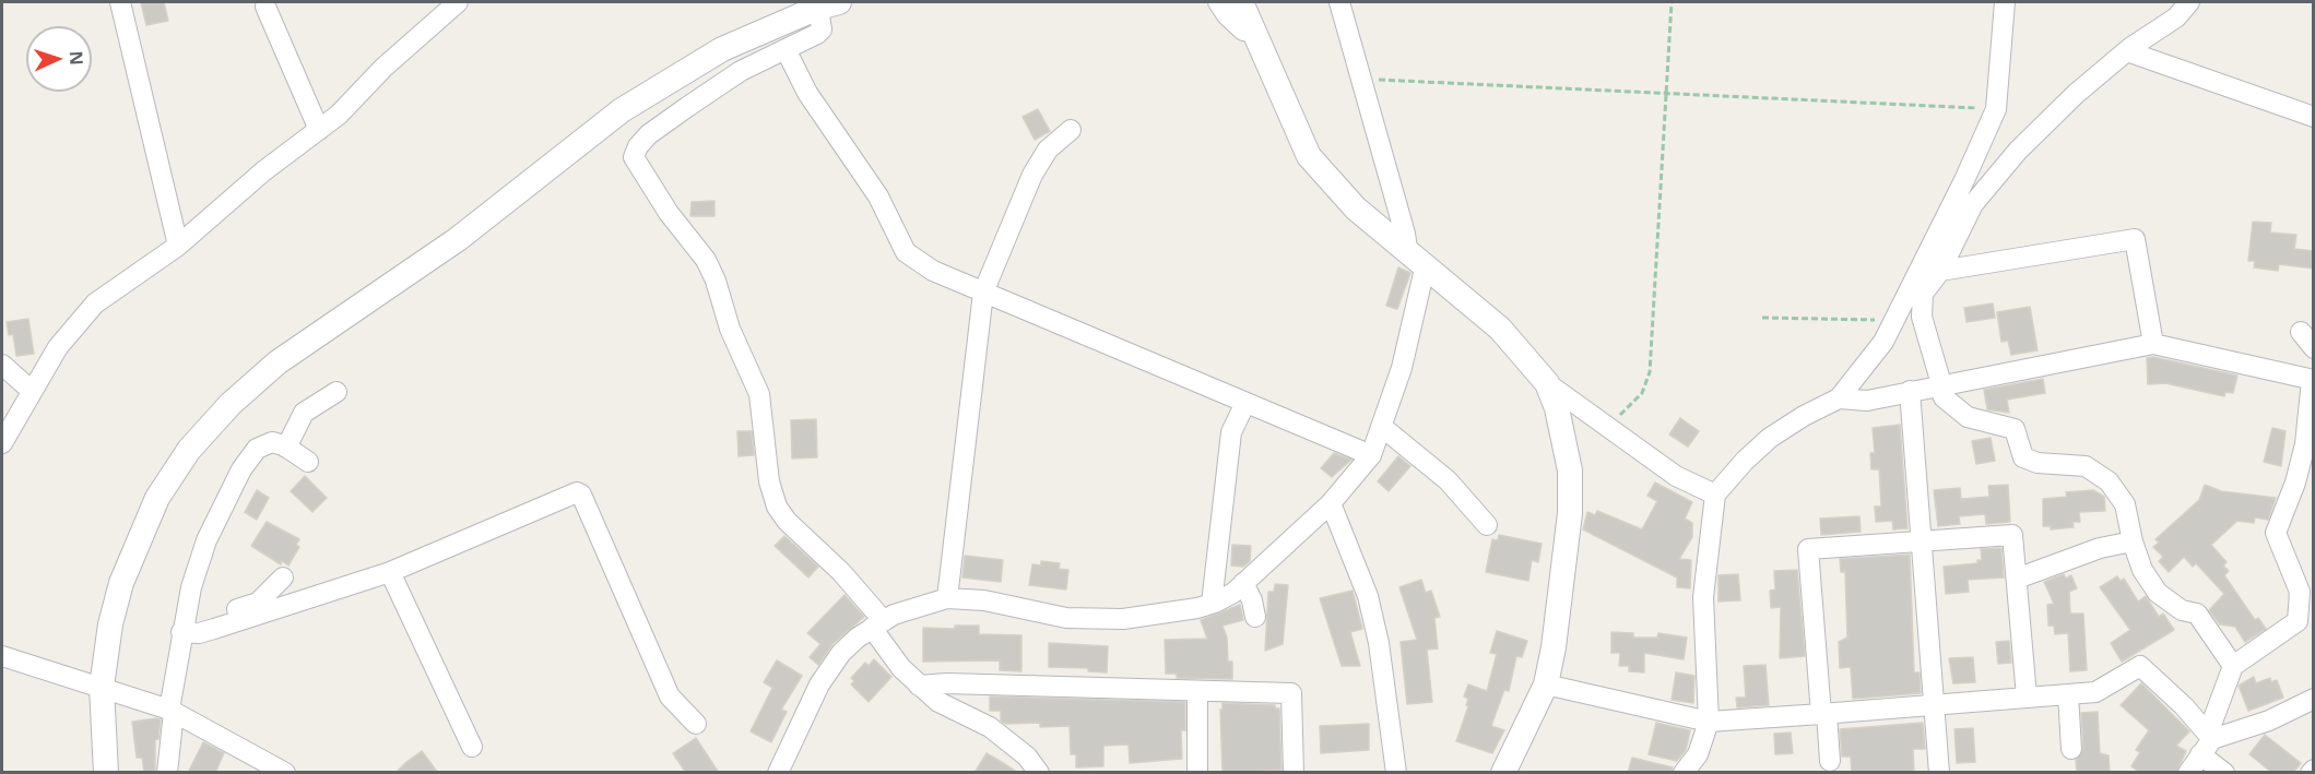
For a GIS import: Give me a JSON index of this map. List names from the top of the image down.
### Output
{
  "north": "right"
}
